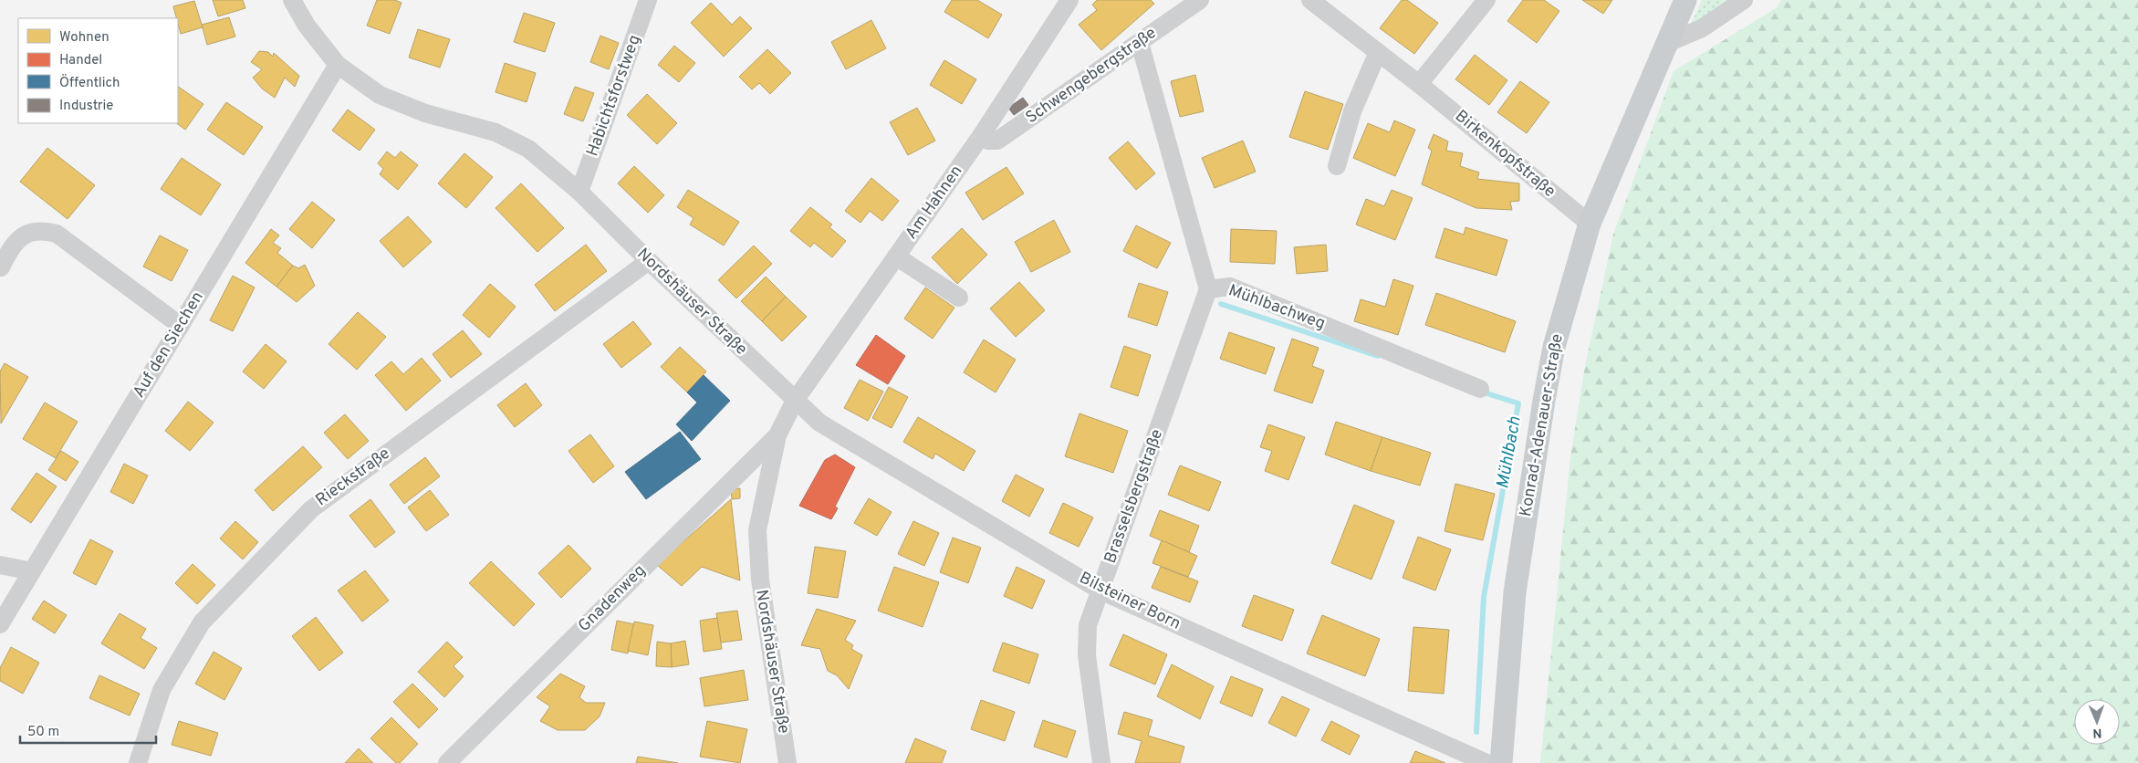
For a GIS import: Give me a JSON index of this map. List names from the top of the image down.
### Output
{
  "streets": {
    "main road": ["Konrad-Adenauer-Straße"],
    "street": [
      "Schwengebergstraße",
      "Habichtsforstweg",
      "Birkenkopfstraße",
      "Am Hahnen",
      "Nordshäuser Straße",
      "Mühlbachweg",
      "Auf den Siechen",
      "Rieckstraße",
      "Brasselsbergstraße",
      "Gnadenweg",
      "Bilsteiner Born"
    ]
  },
  "crossings": [
    ["Schwengebergstraße", "Am Hahnen"],
    ["Schwengebergstraße", "Mühlbachweg"],
    ["Habichtsforstweg", "Nordshäuser Straße"],
    ["Birkenkopfstraße", "Konrad-Adenauer-Straße"],
    ["Am Hahnen", "Nordshäuser Straße"],
    ["Am Hahnen", "Bilsteiner Born"],
    ["Nordshäuser Straße", "Auf den Siechen"],
    ["Nordshäuser Straße", "Rieckstraße"],
    ["Nordshäuser Straße", "Gnadenweg"],
    ["Nordshäuser Straße", "Bilsteiner Born"],
    ["Mühlbachweg", "Brasselsbergstraße"],
    ["Brasselsbergstraße", "Bilsteiner Born"]
  ],
  "water": ["Mühlbach"],
  "legend": [
    "Wohnen",
    "Handel",
    "Öffentlich",
    "Industrie"
  ],
  "scale_bar": "50 m",
  "north": "bottom"
}
